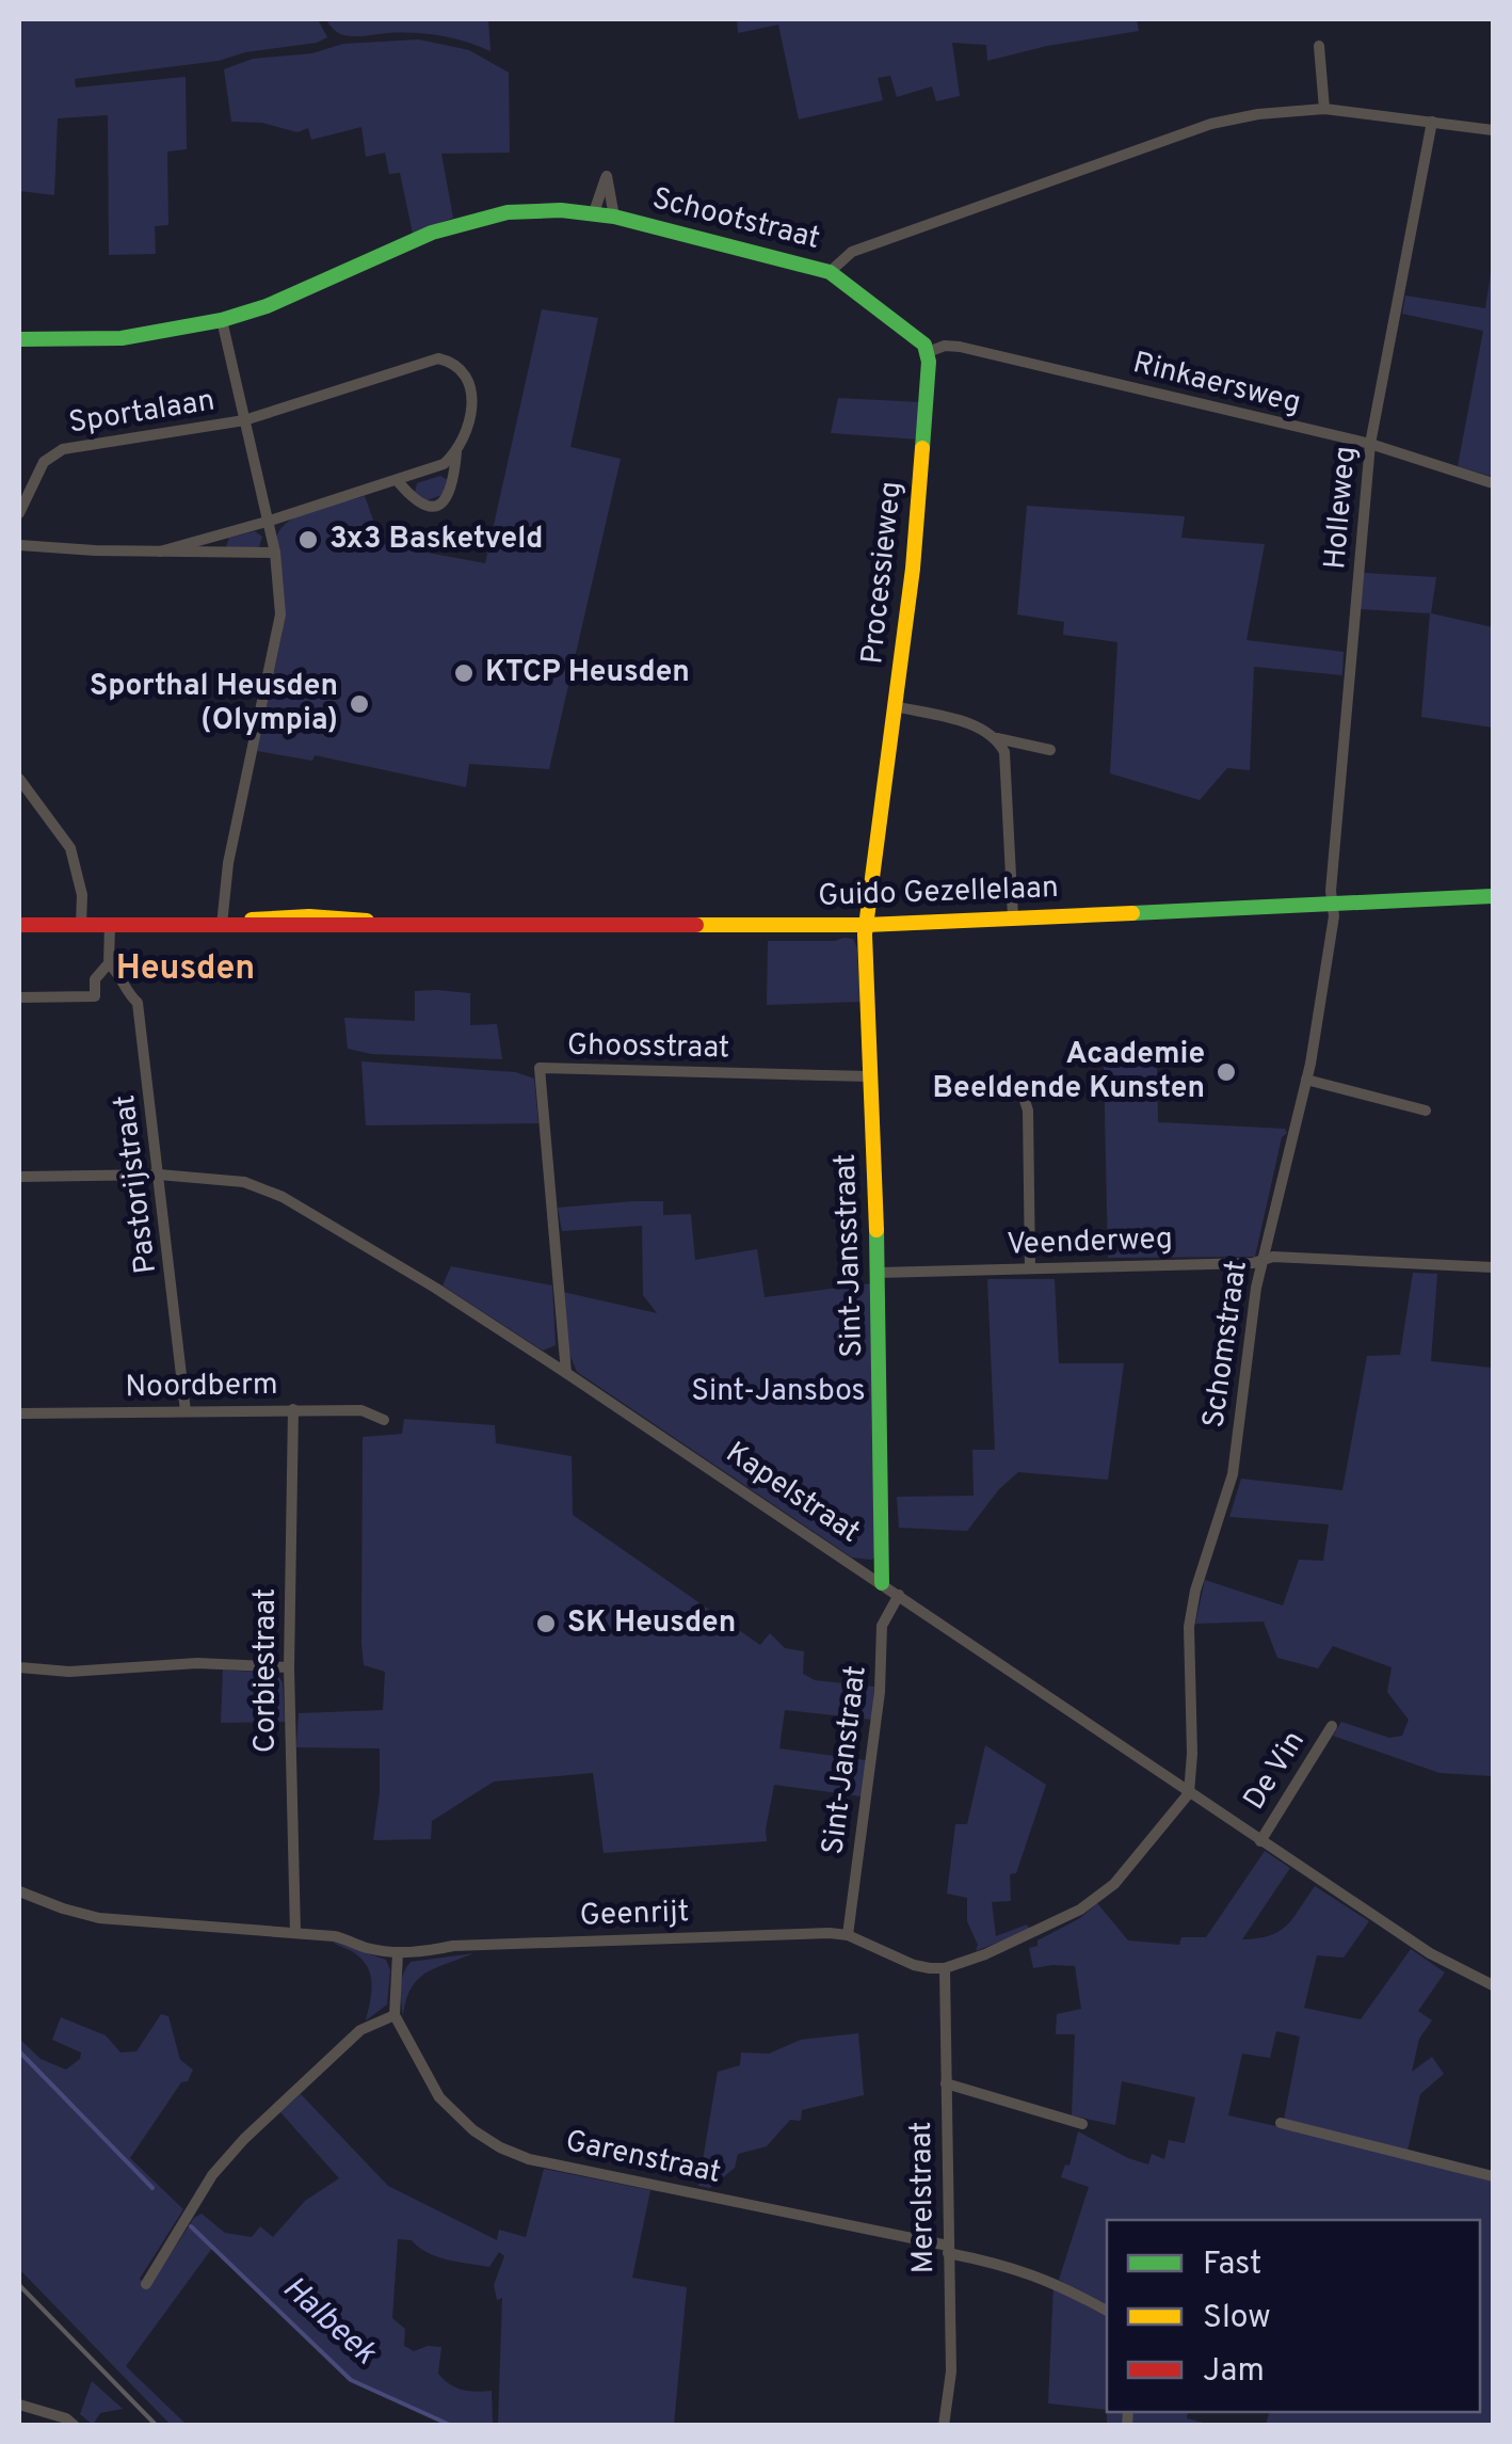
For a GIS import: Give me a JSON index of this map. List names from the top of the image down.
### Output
{
  "streets": {
    "street": [
      "Schootstraat",
      "Rinkaersweg",
      "Sportalaan",
      "Holleweg",
      "Processieweg",
      "Guido Gezellelaan",
      "Ghoosstraat",
      "Pastorijstraat",
      "Veenderweg",
      "Sint-Jansstraat",
      "Schomstraat",
      "Noordberm",
      "Kapelstraat",
      "Corbiestraat",
      "Sint-Janstraat",
      "De Vin",
      "Geenrijt",
      "Garenstraat",
      "Merelstraat"
    ]
  },
  "crossings": [
    ["Schootstraat", "Holleweg"],
    ["Rinkaersweg", "Holleweg"],
    ["Rinkaersweg", "Processieweg"],
    ["Holleweg", "Guido Gezellelaan"],
    ["Holleweg", "Schomstraat"],
    ["Processieweg", "Guido Gezellelaan"],
    ["Processieweg", "Sint-Jansstraat"],
    ["Guido Gezellelaan", "Sint-Jansstraat"],
    ["Guido Gezellelaan", "Schomstraat"],
    ["Ghoosstraat", "Sint-Jansstraat"],
    ["Ghoosstraat", "Kapelstraat"],
    ["Pastorijstraat", "Noordberm"],
    ["Pastorijstraat", "Kapelstraat"],
    ["Veenderweg", "Sint-Jansstraat"],
    ["Veenderweg", "Schomstraat"],
    ["Sint-Jansstraat", "Kapelstraat"],
    ["Schomstraat", "Kapelstraat"],
    ["Noordberm", "Corbiestraat"],
    ["Kapelstraat", "Sint-Janstraat"],
    ["Kapelstraat", "De Vin"],
    ["Corbiestraat", "Geenrijt"],
    ["Sint-Janstraat", "Geenrijt"],
    ["Geenrijt", "Merelstraat"],
    ["Garenstraat", "Merelstraat"]
  ],
  "districts": ["Heusden"],
  "water": ["Halbeek"],
  "parks": ["Sint-Jansbos"],
  "places": [
    "3x3 Basketveld",
    "KTCP Heusden",
    "Sporthal Heusden (Olympia)",
    "Academie Beeldende Kunsten",
    "SK Heusden"
  ],
  "legend": ["Fast", "Slow", "Jam"]
}
